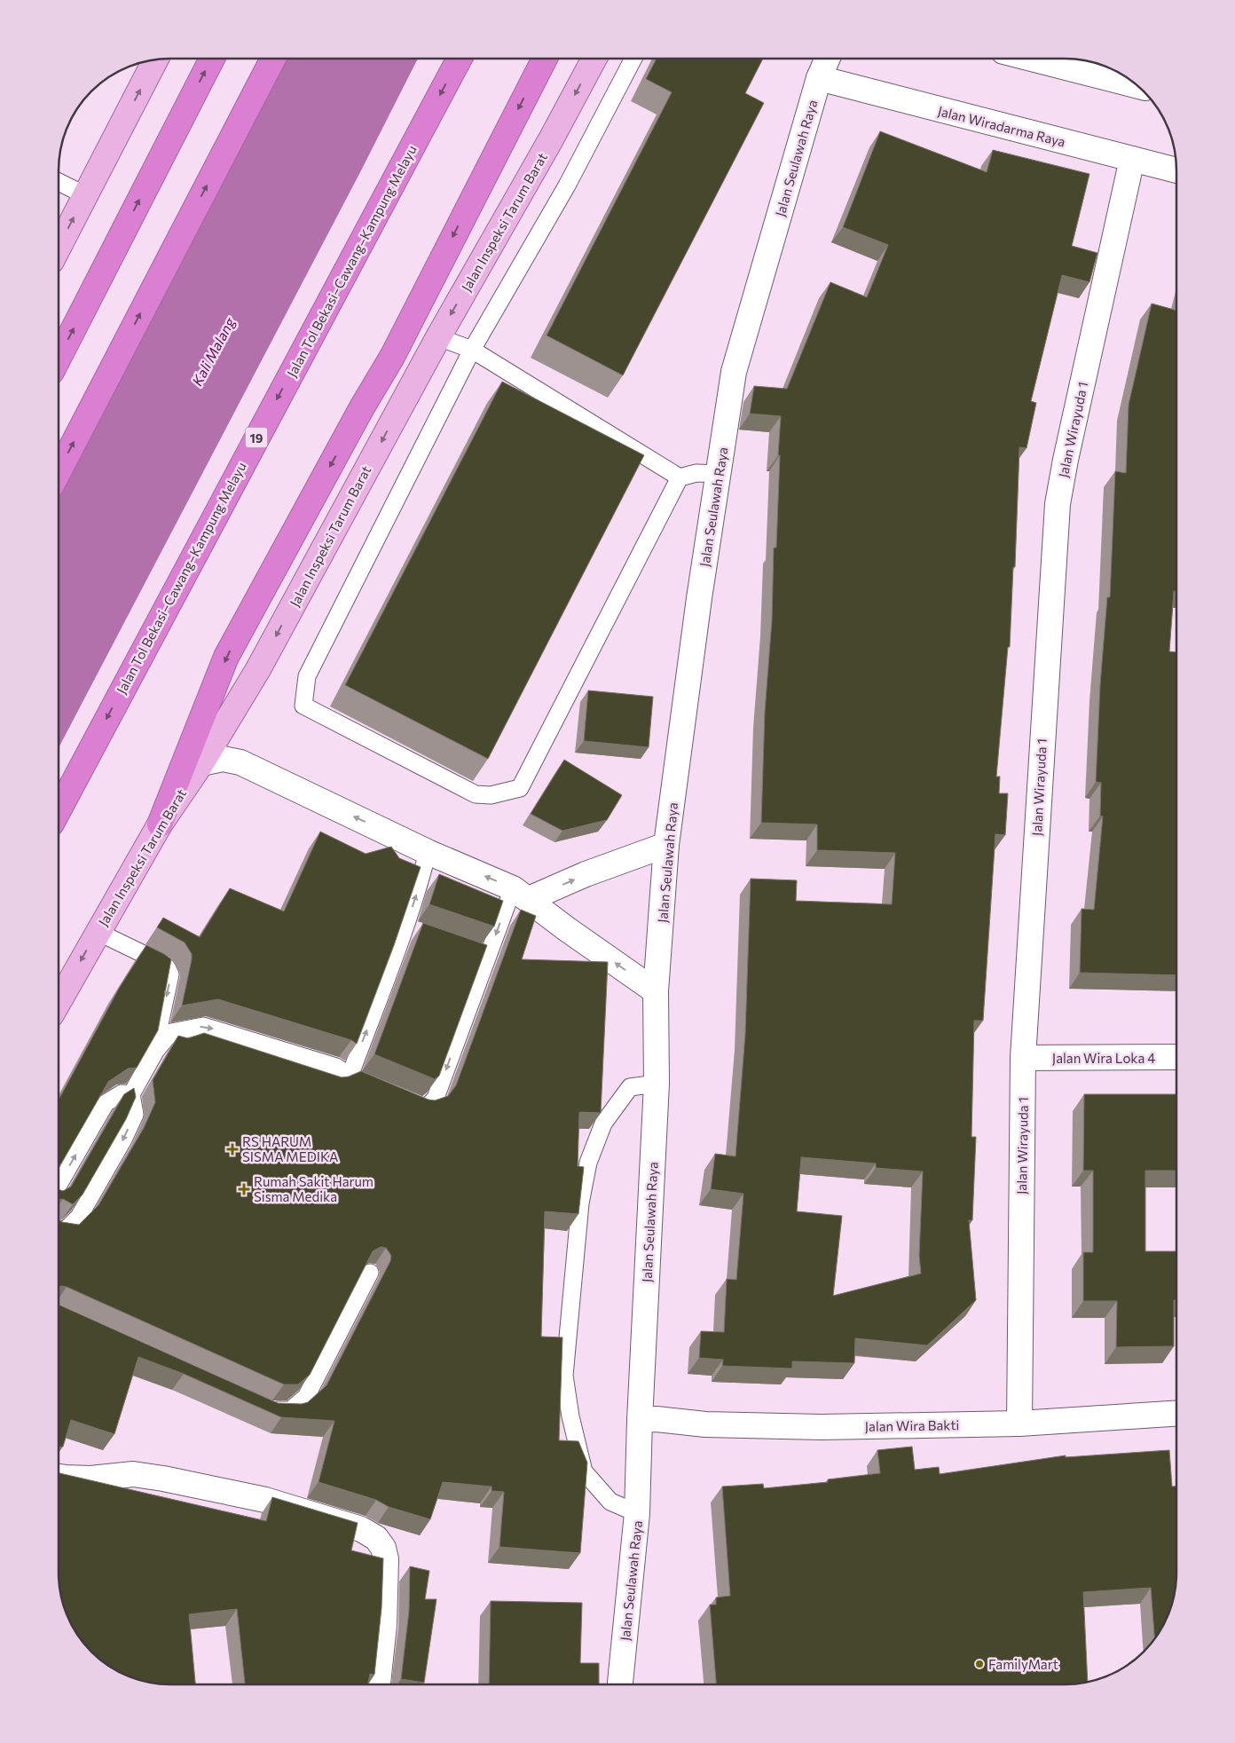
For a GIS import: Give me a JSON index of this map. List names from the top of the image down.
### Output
{
  "streets": {
    "highway": ["Jalan Tol Bekasi–Cawang–Kampung Melayu", "19"],
    "main road": ["Jalan Inspeksi Tarum Barat"],
    "street": [
      "Jalan Wiradarma Raya",
      "Jalan Seulawah Raya",
      "Jalan Wirayuda 1",
      "Jalan Wira Loka 4",
      "Jalan Wira Bakti"
    ]
  },
  "crossings": [
    ["Jalan Wiradarma Raya", "Jalan Seulawah Raya"],
    ["Jalan Wiradarma Raya", "Jalan Wirayuda 1"],
    ["Jalan Seulawah Raya", "Jalan Wira Bakti"],
    ["Jalan Wirayuda 1", "Jalan Wira Loka 4"],
    ["Jalan Wirayuda 1", "Jalan Wira Bakti"]
  ],
  "one_way": ["Jalan Inspeksi Tarum Barat"],
  "water": ["Kali Malang"],
  "places": {
    "health": ["RS HARUM SISMA MEDIKA", "Rumah Sakit Harum Sisma Medika"],
    "other": ["FamilyMart"]
  }
}
